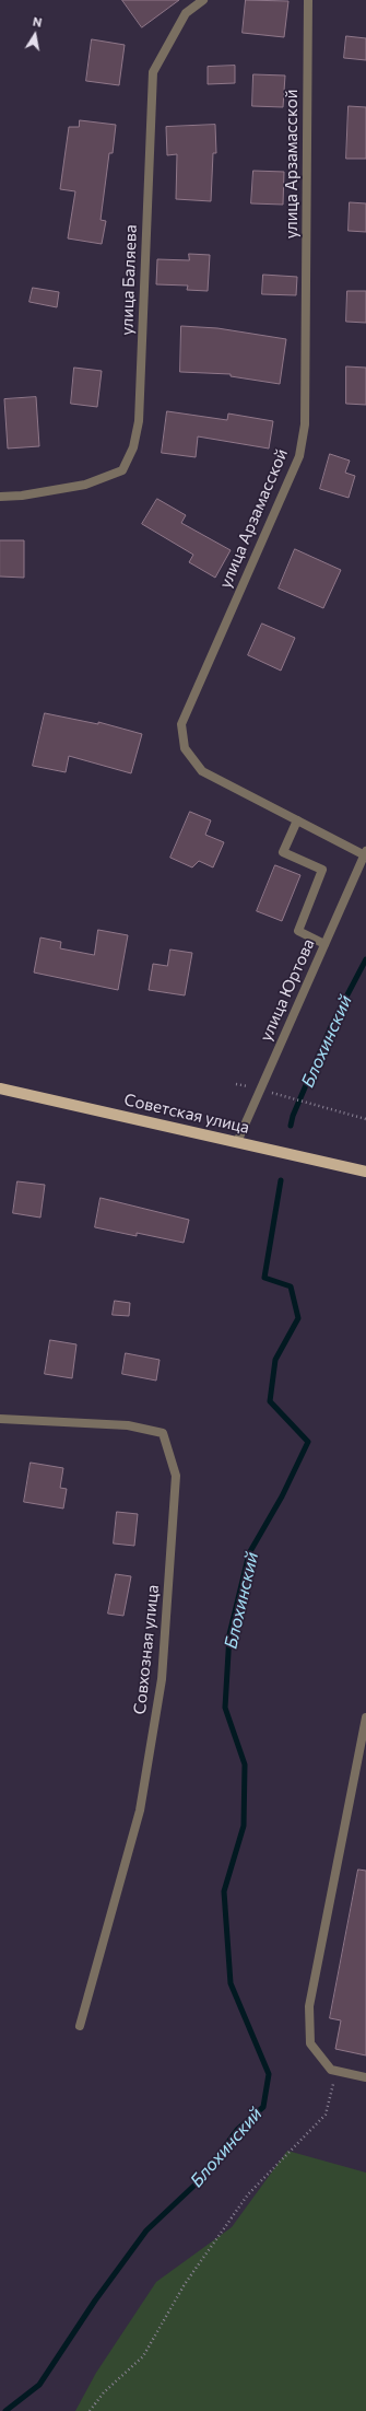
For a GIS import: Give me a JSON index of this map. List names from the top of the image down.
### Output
{
  "streets": {
    "main road": ["Советская улица"],
    "street": [
      "улица Арзамасской",
      "улица Баляева",
      "улица Юртова",
      "Совхозная улица"
    ]
  },
  "crossings": [
    ["улица Арзамасской", "улица Юртова"],
    ["улица Юртова", "Советская улица"]
  ],
  "water": ["Блохинский"],
  "north": "top"
}
